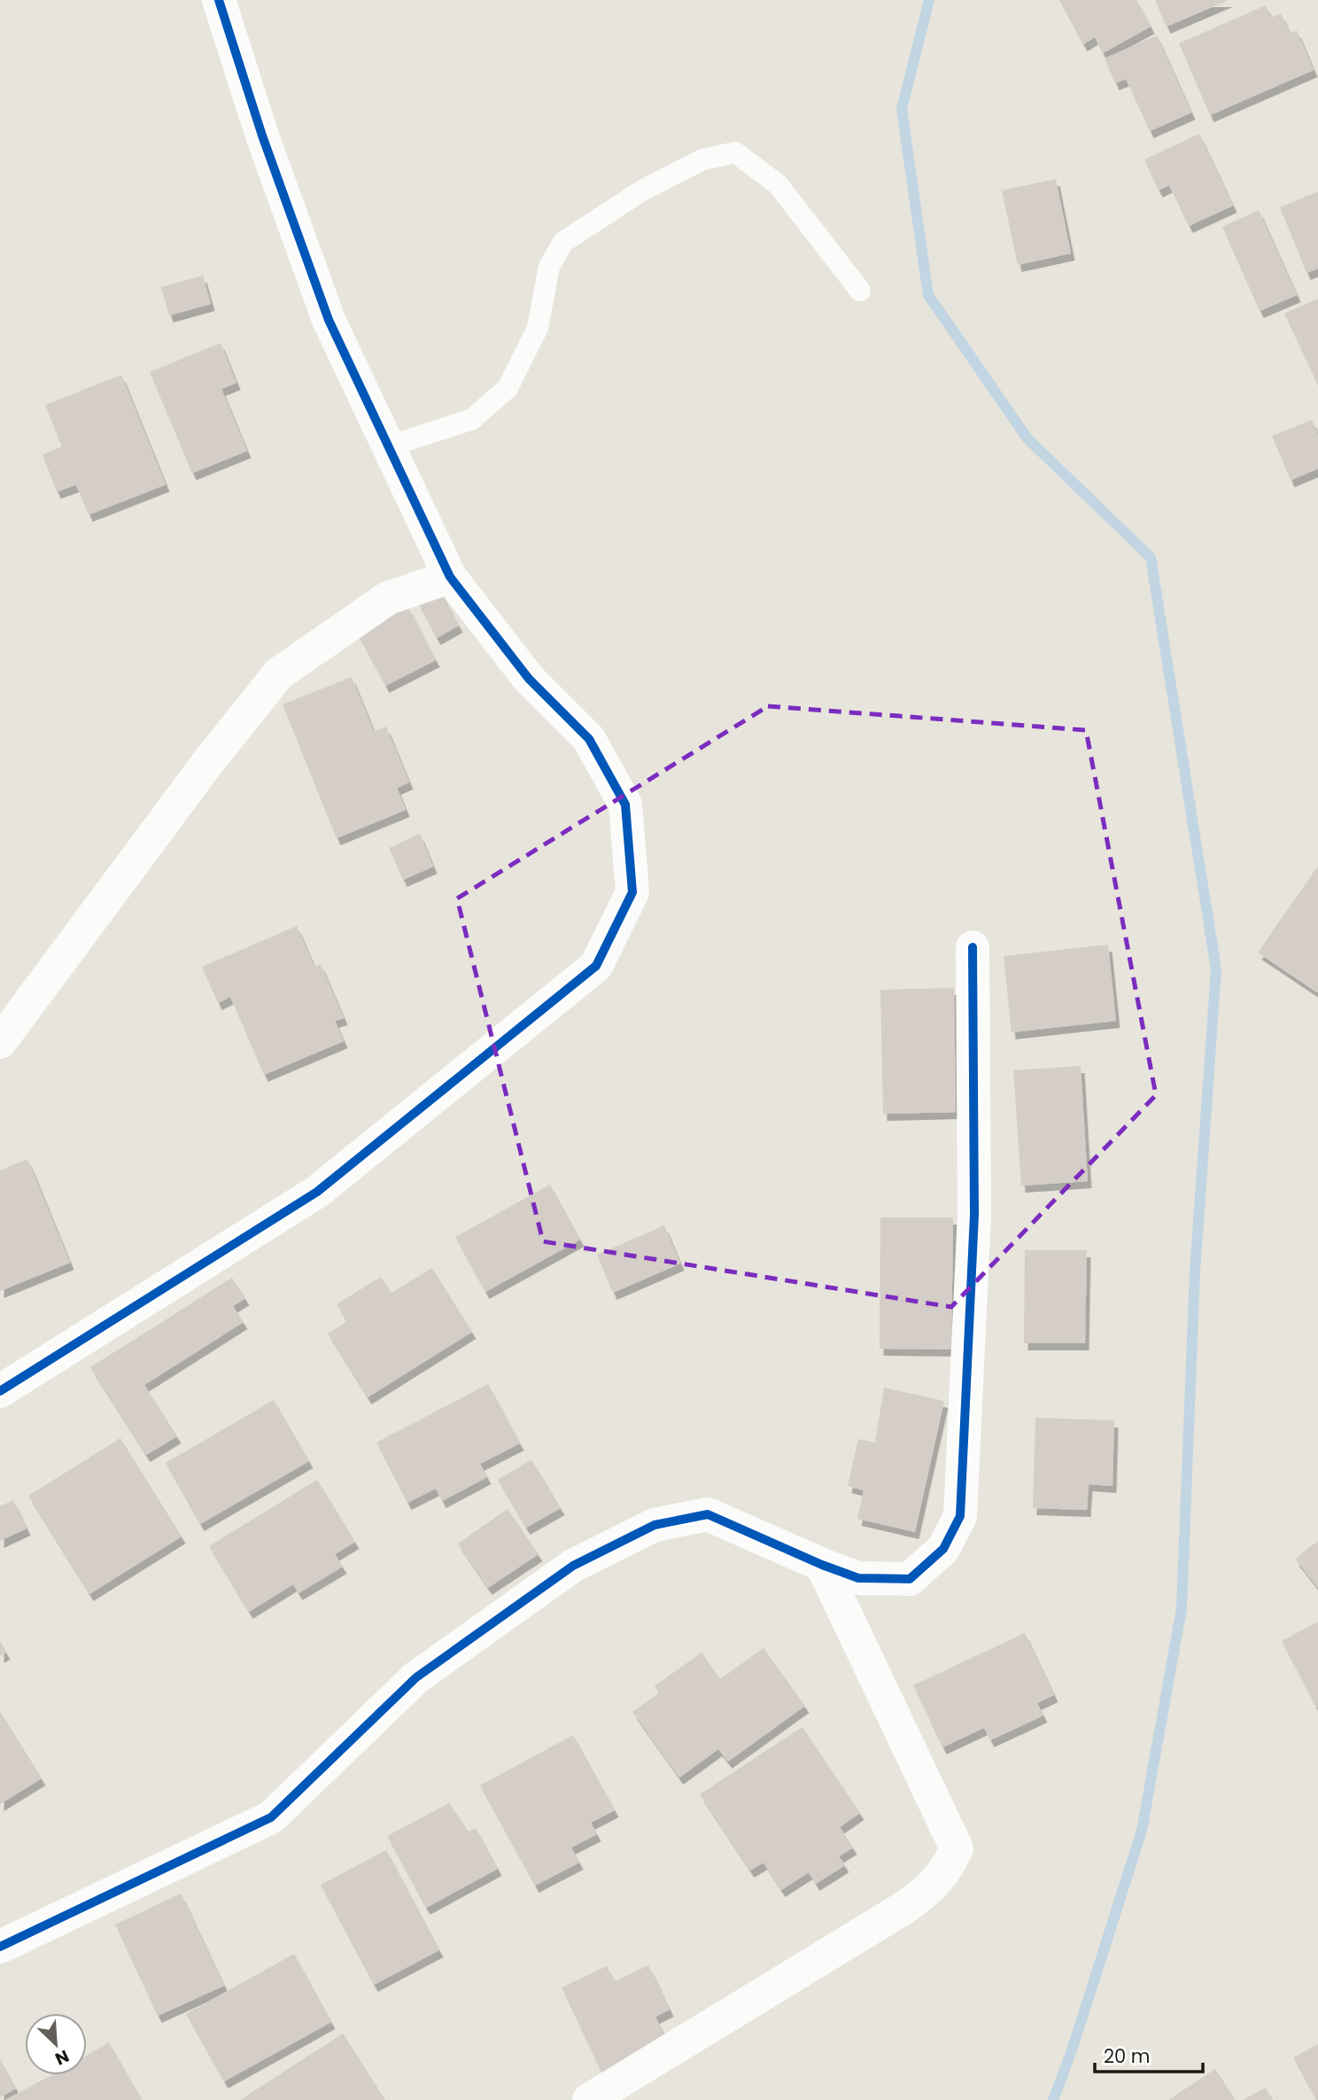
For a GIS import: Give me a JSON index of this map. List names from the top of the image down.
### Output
{
  "scale_bar": "20 m",
  "north": "bottom right"
}
